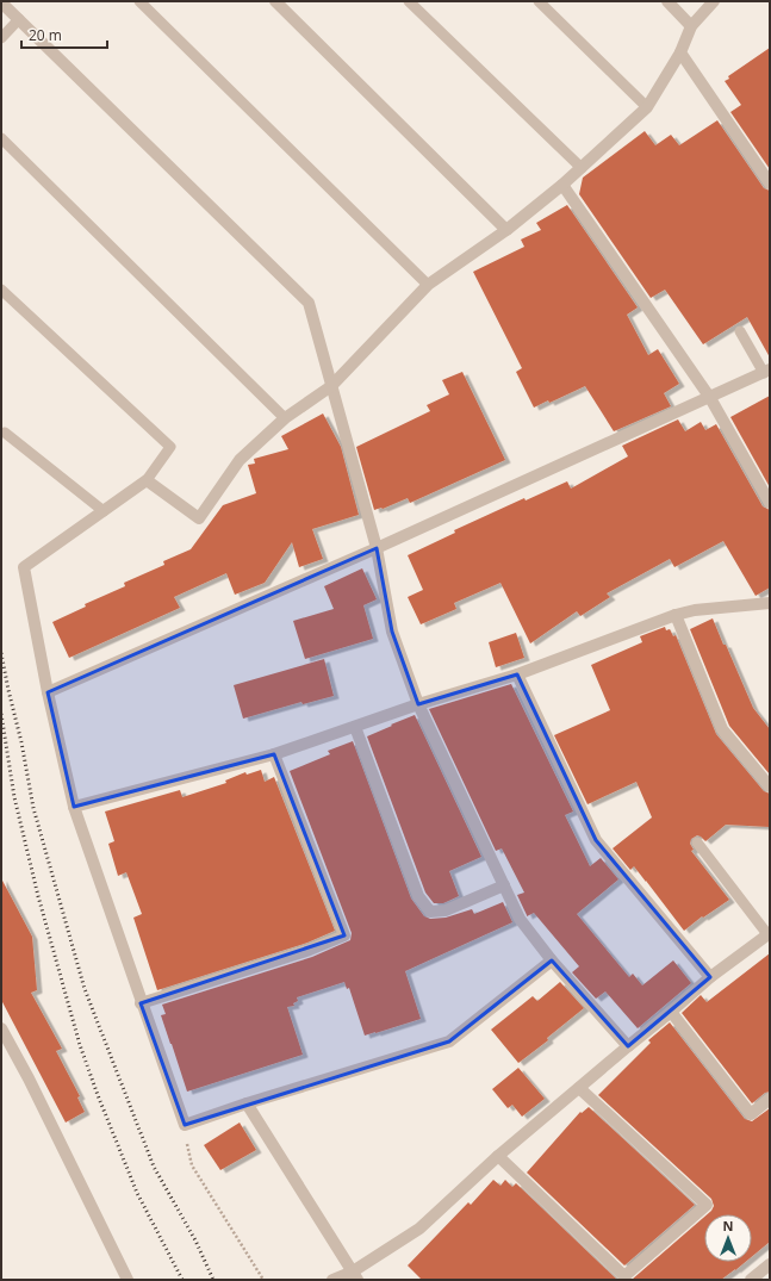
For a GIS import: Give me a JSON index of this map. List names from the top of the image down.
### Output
{
  "scale_bar": "20 m",
  "north": "top"
}
